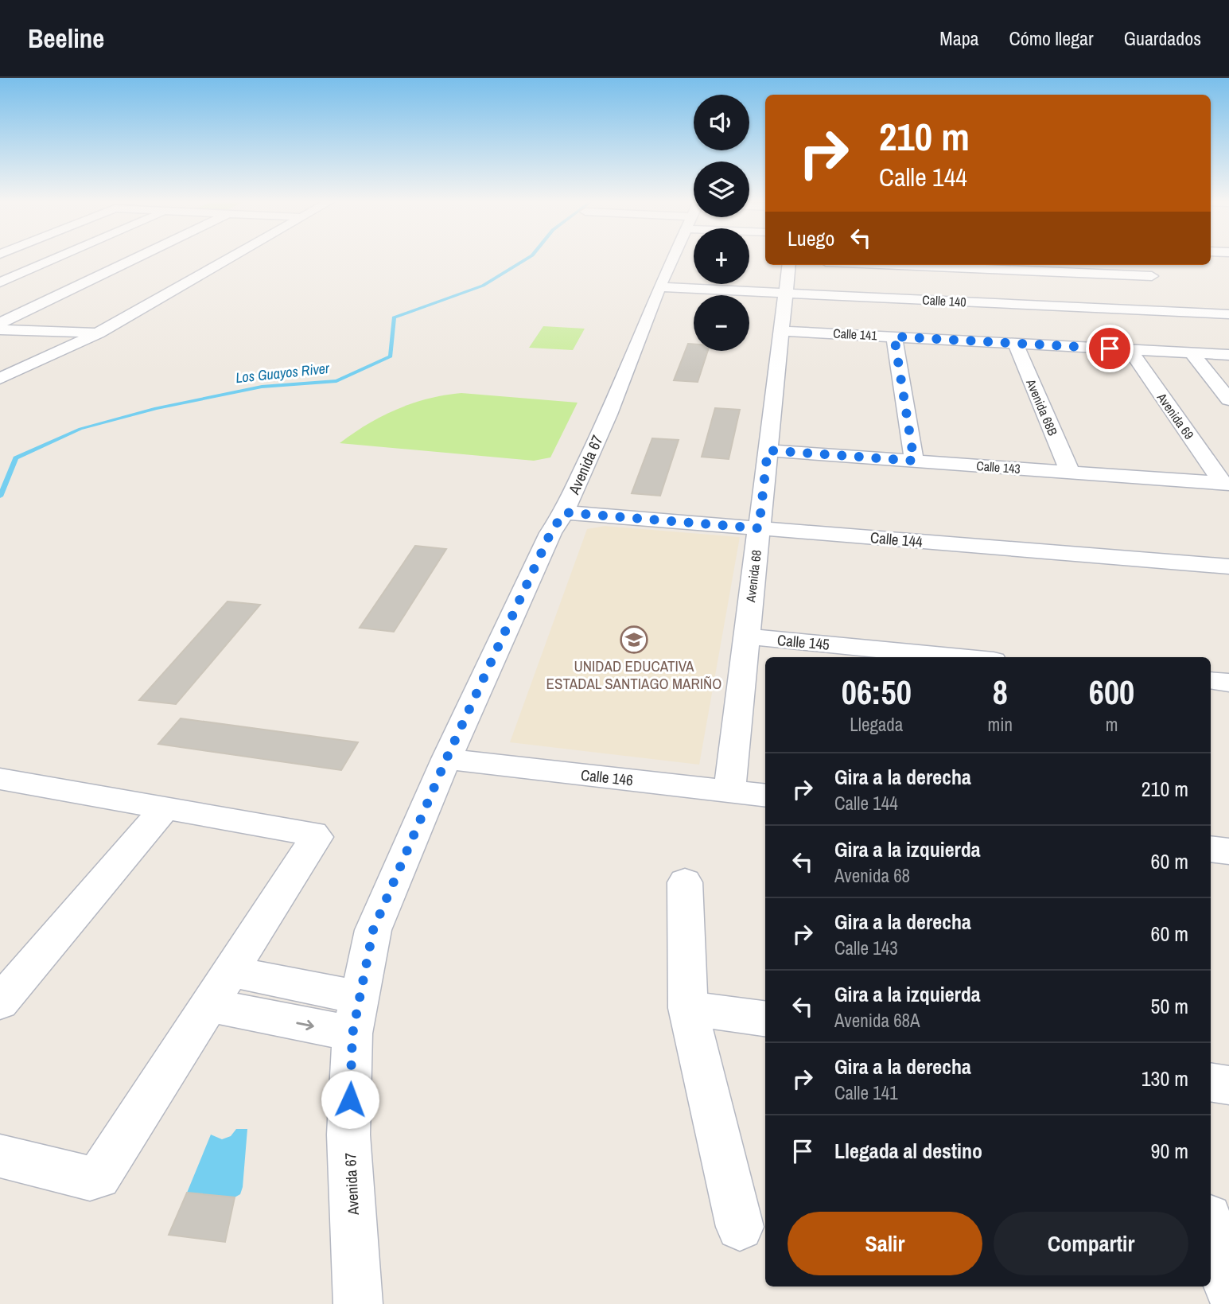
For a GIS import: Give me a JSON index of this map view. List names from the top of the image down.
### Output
{
  "streets": {
    "street": [
      "Calle 140",
      "Calle 141",
      "Avenida 68B",
      "Avenida 69",
      "Avenida 67",
      "Calle 143",
      "Calle 144",
      "Avenida 68",
      "Calle 145",
      "Calle 146"
    ]
  },
  "crossings": [
    ["Calle 140", "Avenida 67"],
    ["Calle 140", "Avenida 68"],
    ["Calle 141", "Avenida 68B"],
    ["Calle 141", "Avenida 69"],
    ["Calle 141", "Avenida 68"],
    ["Avenida 68B", "Calle 143"],
    ["Avenida 69", "Calle 143"],
    ["Avenida 67", "Calle 144"],
    ["Avenida 67", "Calle 146"],
    ["Calle 143", "Avenida 68"],
    ["Calle 144", "Avenida 68"],
    ["Avenida 68", "Calle 145"],
    ["Avenida 68", "Calle 146"]
  ],
  "water": ["Los Guayos River"],
  "places": {
    "school or university": ["UNIDAD EDUCATIVA ESTADAL SANTIAGO MARIÑO"]
  },
  "page": {
    "header": "Beeline",
    "nav": ["Mapa", "Cómo llegar", "Guardados"],
    "map_buttons": ["+", "−"],
    "turn": ["210 m", "Calle 144"],
    "then": "Luego",
    "eta": [
      "06:50",
      "Llegada",
      "8",
      "min",
      "600",
      "m"
    ],
    "list": [
      {
        "name": "Gira a la derecha",
        "note": "Calle 144",
        "value": "210 m"
      },
      {
        "name": "Gira a la izquierda",
        "note": "Avenida 68",
        "value": "60 m"
      },
      {
        "name": "Gira a la derecha",
        "note": "Calle 143",
        "value": "60 m"
      },
      {
        "name": "Gira a la izquierda",
        "note": "Avenida 68A",
        "value": "50 m"
      },
      {
        "name": "Gira a la derecha",
        "note": "Calle 141",
        "value": "130 m"
      },
      {
        "name": "Llegada al destino",
        "value": "90 m"
      }
    ],
    "buttons": ["Salir", "Compartir"]
  }
}
